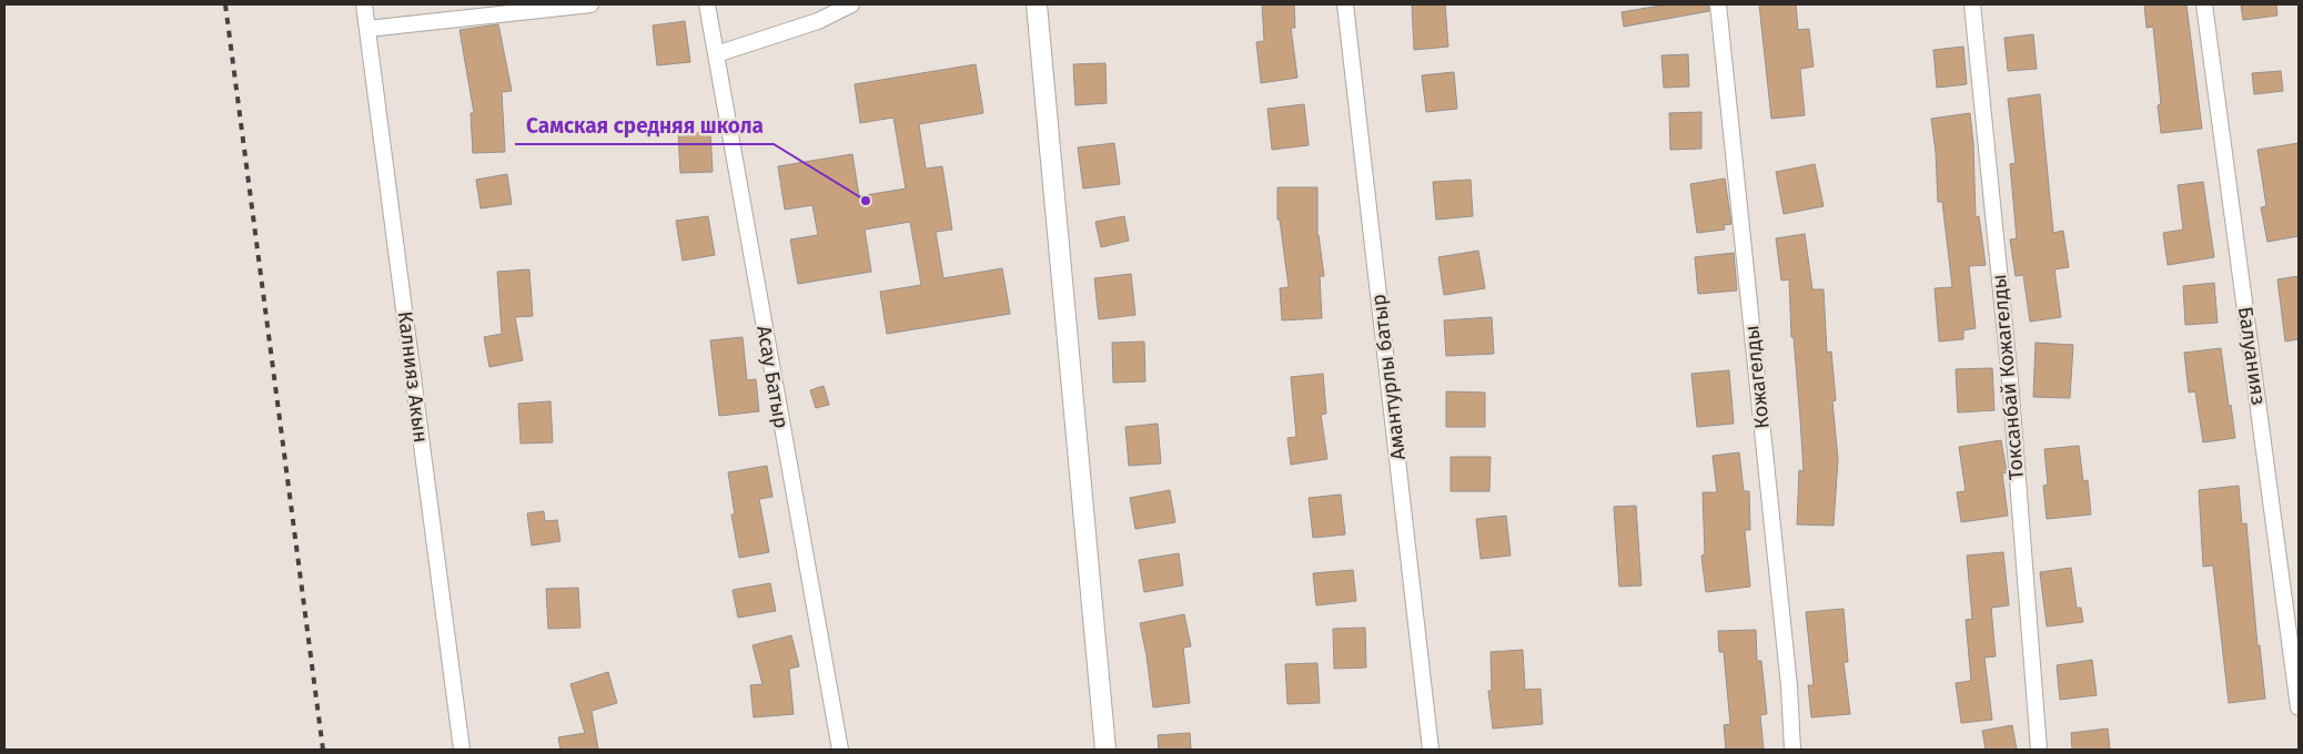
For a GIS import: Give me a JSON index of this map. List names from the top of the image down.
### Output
{
  "streets": {
    "street": [
      "Балуанияз",
      "Калнияз Акын",
      "Асау Батыр",
      "Амантурлы батыр",
      "Кожагелды",
      "Токсанбай Кожагелды"
    ]
  },
  "places": ["Самская средняя школа"]
}
